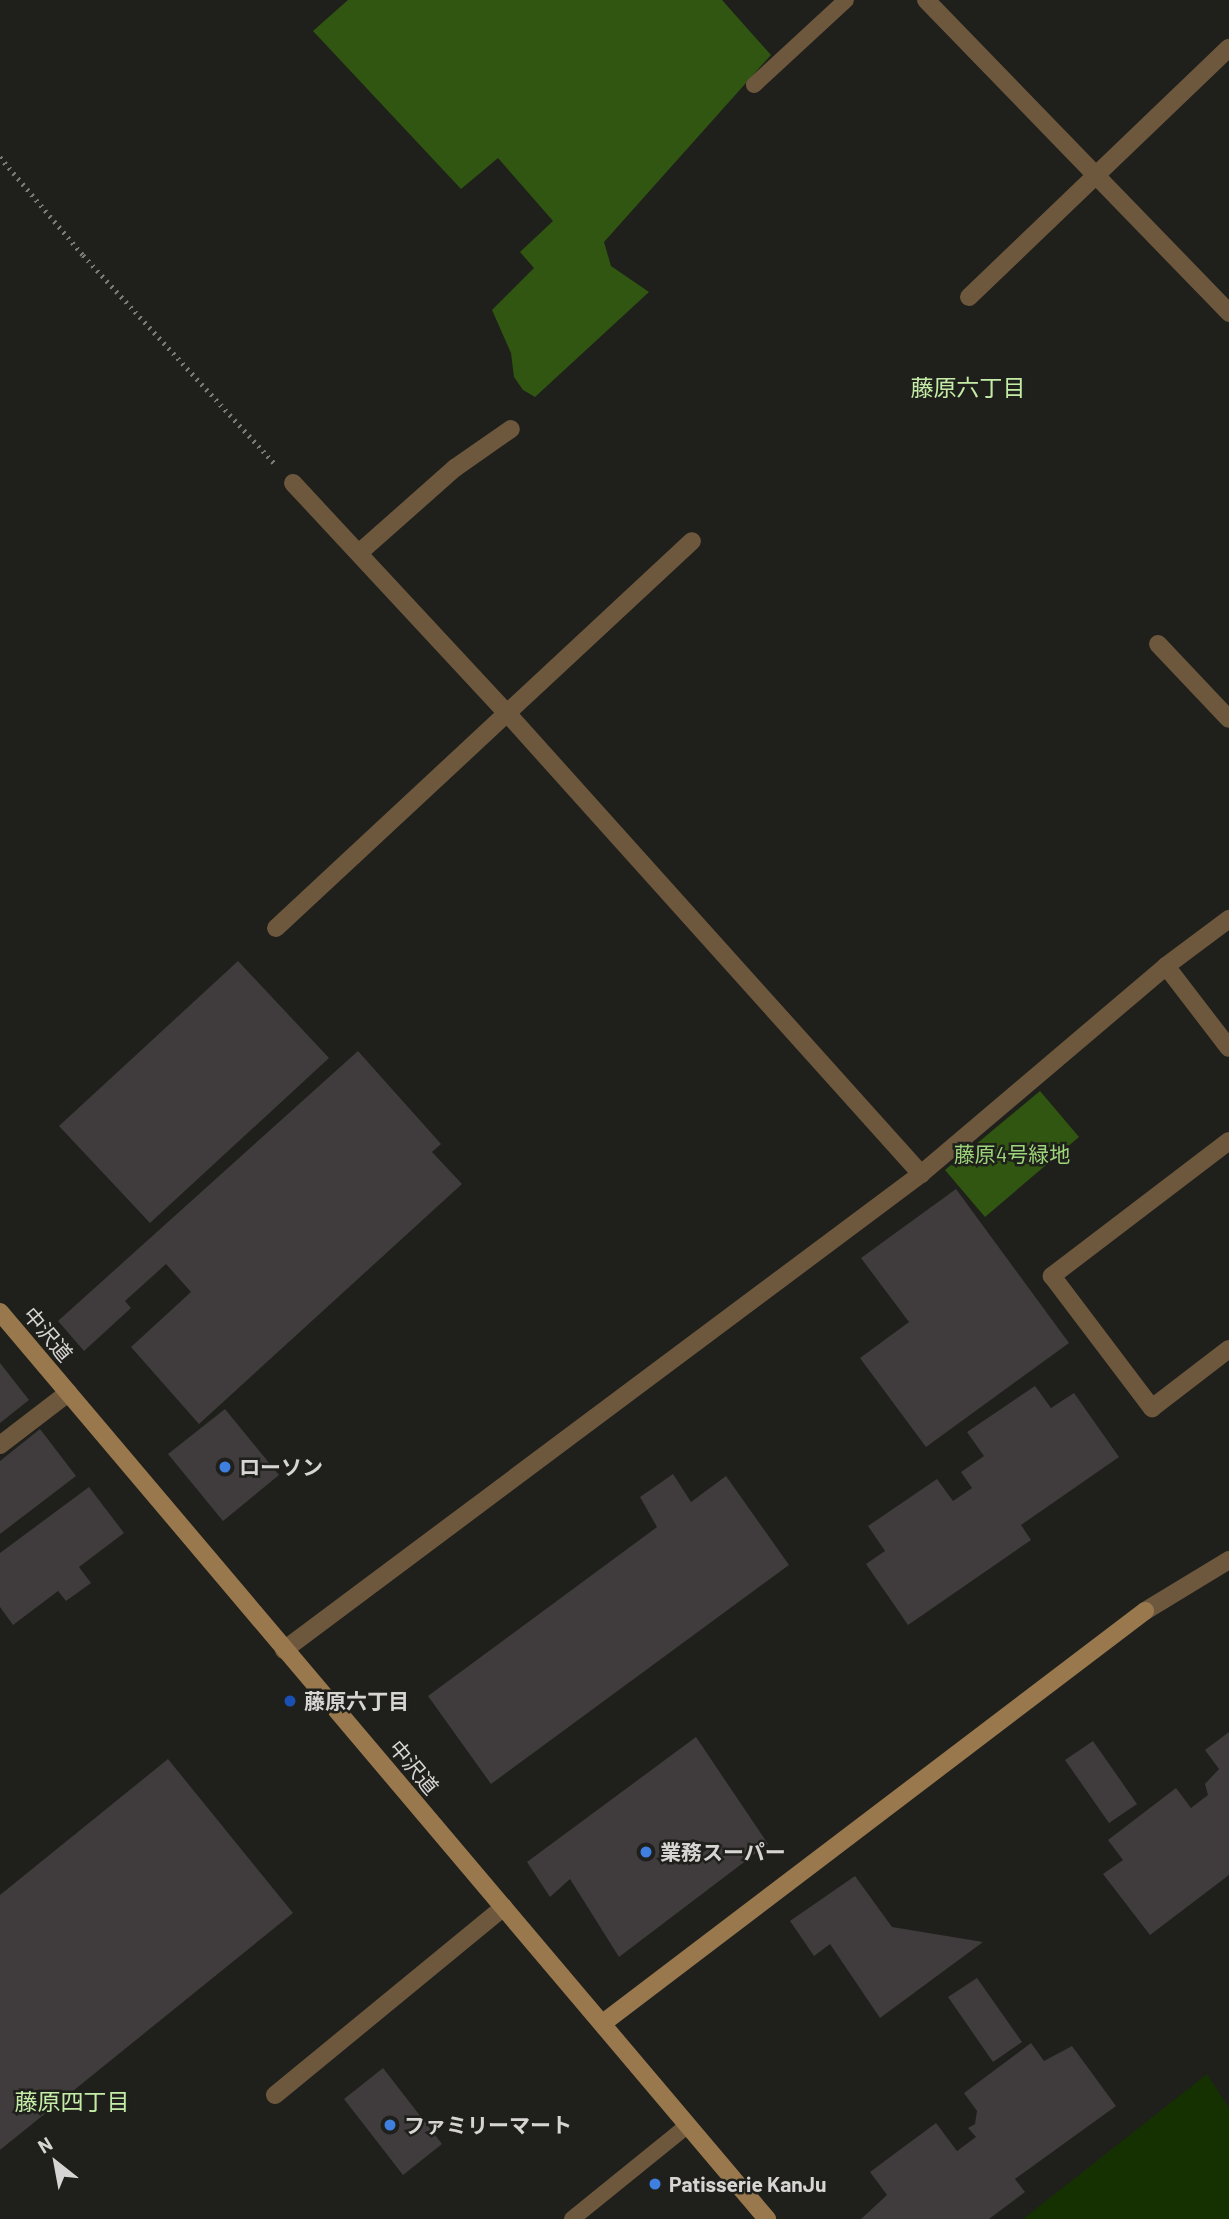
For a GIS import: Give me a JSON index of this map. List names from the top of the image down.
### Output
{
  "streets": {
    "street": ["中沢道"]
  },
  "districts": ["藤原六丁目", "藤原四丁目"],
  "parks": ["藤原4号緑地"],
  "places": [
    "ローソン",
    "藤原六丁目",
    "業務スーパー",
    "ファミリーマート",
    "Patisserie KanJu"
  ],
  "north": "top left"
}
